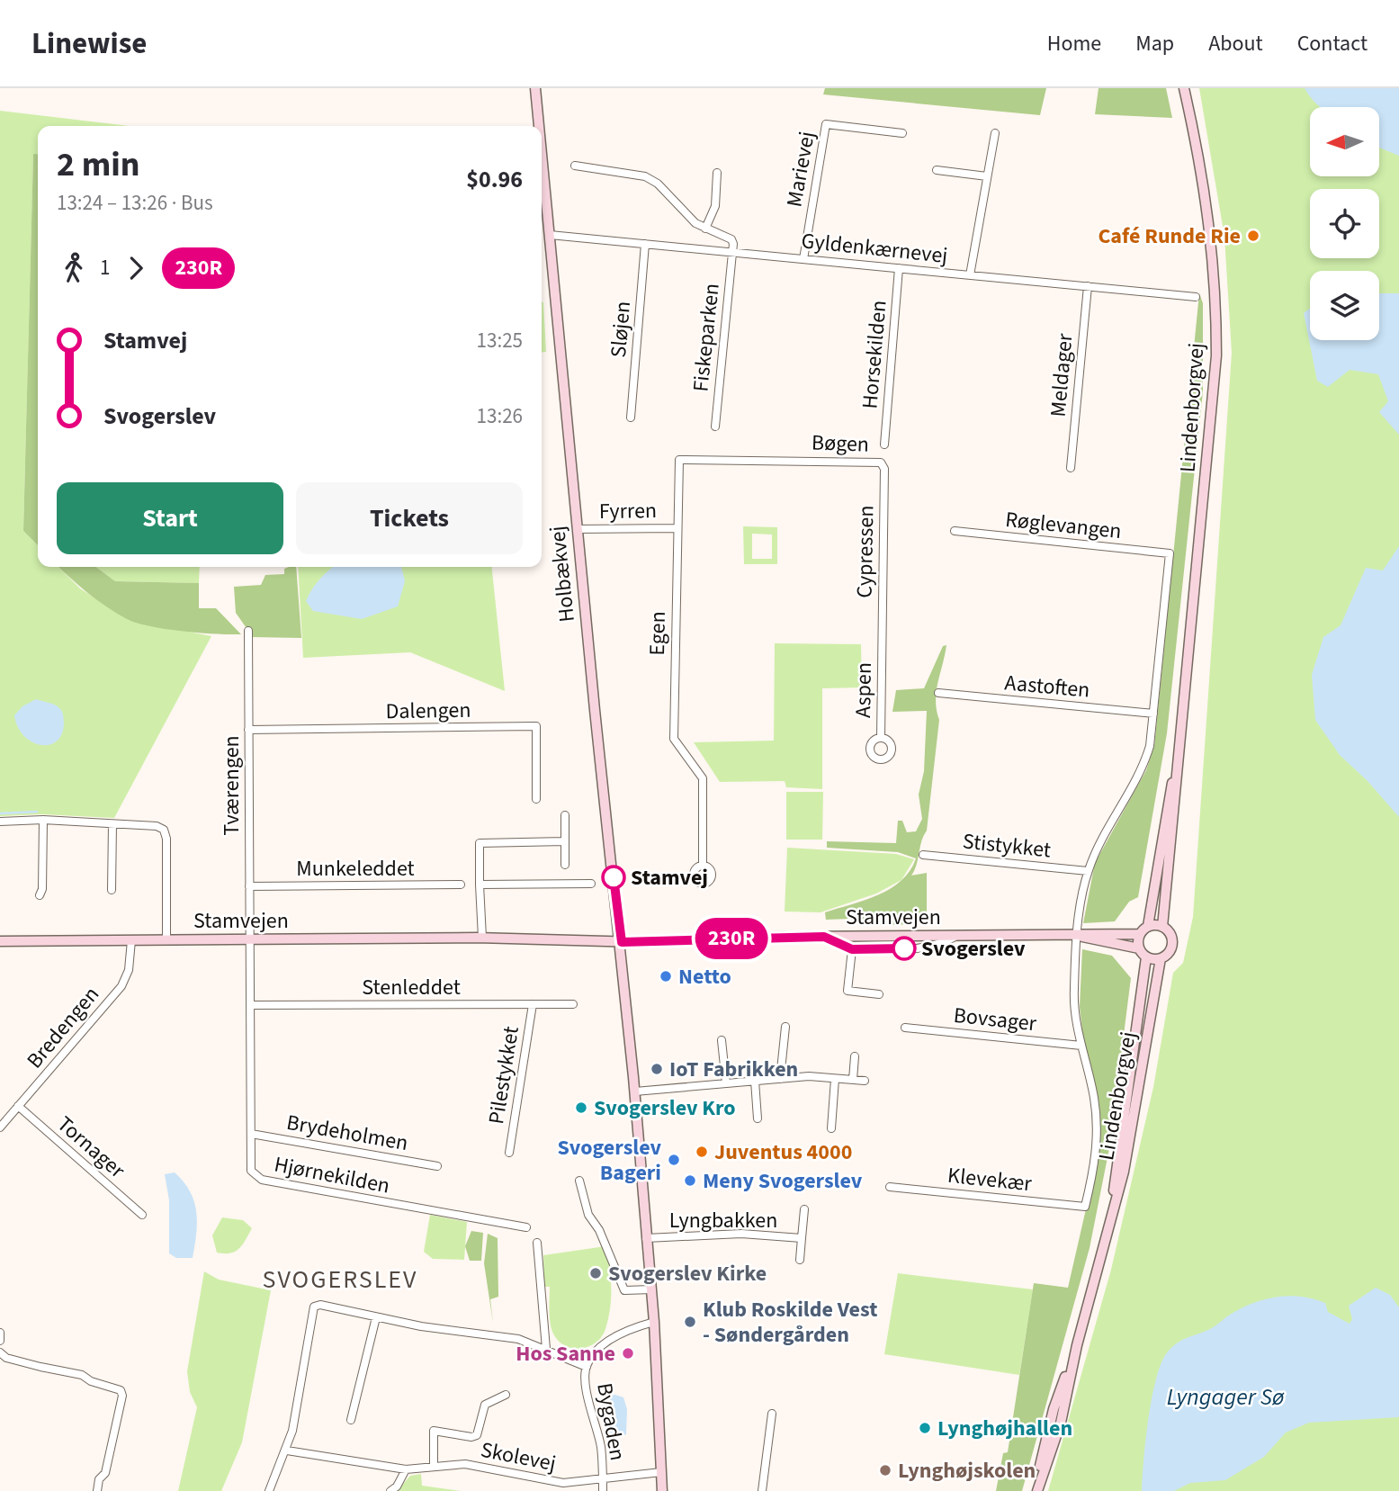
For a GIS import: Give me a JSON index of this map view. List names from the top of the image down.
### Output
{
  "streets": {
    "street": [
      "Marievej",
      "Gyldenkærnevej",
      "Sløjen",
      "Fiskeparken",
      "Horsekilden",
      "Meldager",
      "Lindenborgvej",
      "Bøgen",
      "Fyrren",
      "Røglevangen",
      "Cypressen",
      "Holbækvej",
      "Egen",
      "Aastoften",
      "Aspen",
      "Dalengen",
      "Tværengen",
      "Stistykket",
      "Munkeleddet",
      "Stamvejen",
      "Stenleddet",
      "Bovsager",
      "Bredengen",
      "Pilestykket",
      "Brydeholmen",
      "Tornager",
      "Hjørnekilden",
      "Klevekær",
      "Lyngbakken",
      "Bygaden",
      "Skolevej"
    ]
  },
  "crossings": [
    ["Marievej", "Gyldenkærnevej"],
    ["Gyldenkærnevej", "Sløjen"],
    ["Gyldenkærnevej", "Fiskeparken"],
    ["Gyldenkærnevej", "Horsekilden"],
    ["Gyldenkærnevej", "Meldager"],
    ["Gyldenkærnevej", "Holbækvej"],
    ["Lindenborgvej", "Stamvejen"],
    ["Bøgen", "Fyrren"],
    ["Bøgen", "Cypressen"],
    ["Fyrren", "Holbækvej"],
    ["Fyrren", "Egen"],
    ["Røglevangen", "Aastoften"],
    ["Cypressen", "Aspen"],
    ["Holbækvej", "Stamvejen"],
    ["Holbækvej", "Lyngbakken"],
    ["Holbækvej", "Bygaden"],
    ["Holbækvej", "Skolevej"],
    ["Dalengen", "Tværengen"],
    ["Tværengen", "Munkeleddet"],
    ["Tværengen", "Stamvejen"],
    ["Tværengen", "Hjørnekilden"],
    ["Stamvejen", "Bredengen"],
    ["Stamvejen", "Hjørnekilden"],
    ["Stenleddet", "Pilestykket"],
    ["Stenleddet", "Hjørnekilden"],
    ["Bovsager", "Klevekær"],
    ["Bredengen", "Tornager"],
    ["Brydeholmen", "Hjørnekilden"],
    ["Bygaden", "Skolevej"]
  ],
  "districts": ["SVOGERSLEV"],
  "water": ["Lyngager Sø"],
  "places": [
    "Café Runde Rie",
    "Stamvej",
    "Svogerslev",
    "Netto",
    "IoT Fabrikken",
    "Svogerslev Kro",
    "Juventus 4000",
    "Svogerslev Bageri",
    "Meny Svogerslev",
    "Svogerslev Kirke",
    "Klub Roskilde Vest - Søndergården",
    "Hos Sanne",
    "Lynghøjhallen",
    "Lynghøjskolen"
  ],
  "lines": ["bus line 230R"],
  "north": "left",
  "page": {
    "header": "Linewise",
    "nav": [
      "Home",
      "Map",
      "About",
      "Contact"
    ],
    "on_map": "230R",
    "heading": ["2 min", "13:24 – 13:26 · Bus", "$0.96"],
    "legs": ["1", "230R"],
    "list": [
      {
        "name": "Stamvej",
        "value": "13:25"
      },
      {
        "name": "Svogerslev",
        "value": "13:26"
      }
    ],
    "buttons": ["Start", "Tickets"]
  }
}
